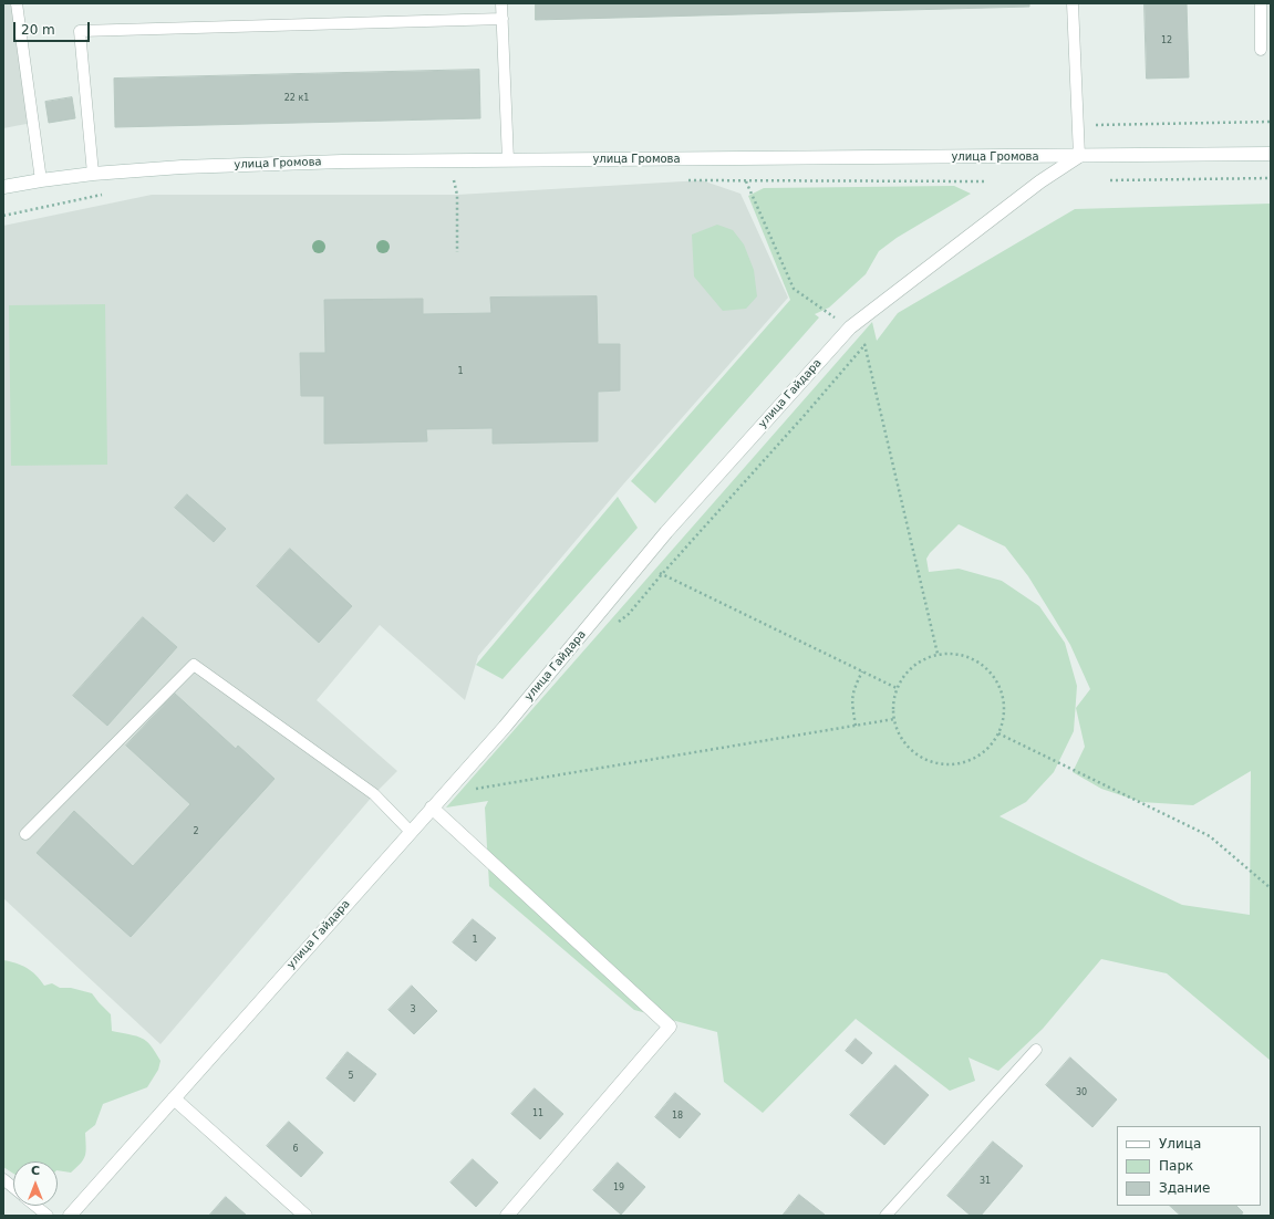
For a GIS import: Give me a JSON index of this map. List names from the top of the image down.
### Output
{
  "streets": {
    "street": ["улица Громова", "улица Гайдара"]
  },
  "crossings": [
    ["улица Громова", "улица Гайдара"]
  ],
  "house_numbers": [
    "12",
    "22 к1",
    "1",
    "2",
    "1",
    "3",
    "5",
    "30",
    "11",
    "18",
    "6",
    "31",
    "19"
  ],
  "legend": ["Улица", "Парк", "Здание"],
  "scale_bar": "20 m",
  "north": "top"
}
